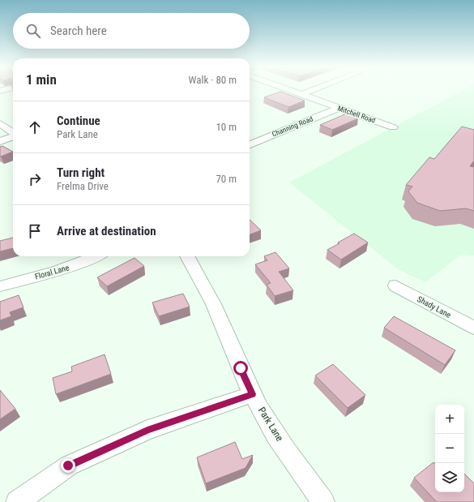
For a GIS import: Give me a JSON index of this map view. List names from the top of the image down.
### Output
{
  "streets": {
    "street": [
      "Mitchell Road",
      "Channing Road",
      "Floral Lane",
      "Shady Lane",
      "Park Lane"
    ]
  },
  "crossings": [
    ["Mitchell Road", "Channing Road"]
  ],
  "page": {
    "search": "Search here",
    "heading": ["1 min", "Walk · 80 m"],
    "list": [
      ["Continue", "Park Lane", "10 m"],
      ["Turn right", "Frelma Drive", "70 m"],
      "Arrive at destination"
    ],
    "map_buttons": ["+", "−"]
  }
}
